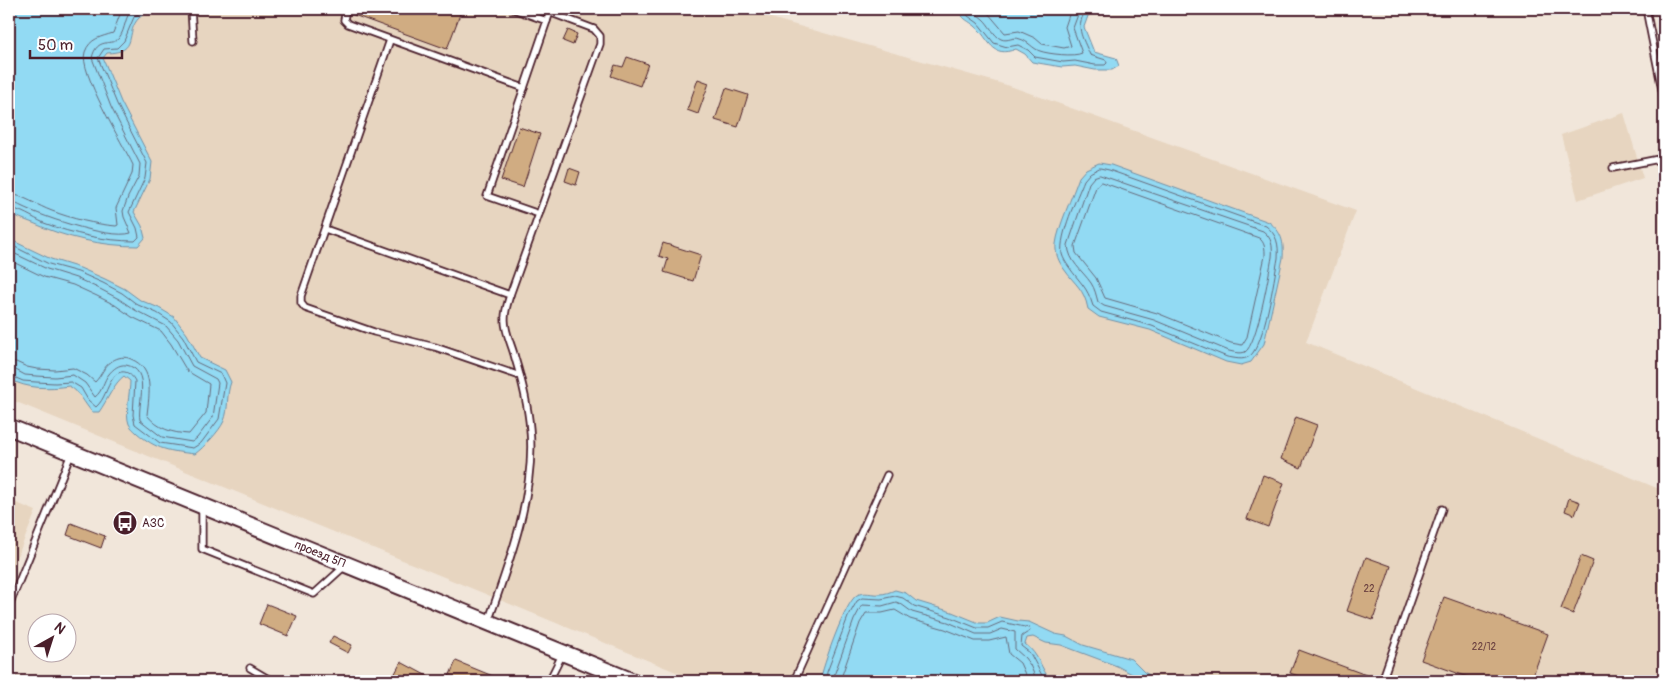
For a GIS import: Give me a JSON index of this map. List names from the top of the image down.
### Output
{
  "streets": {
    "street": ["проезд 5П"]
  },
  "places": {
    "bus stop": ["АЗС"]
  },
  "house_numbers": ["22", "22/12"],
  "scale_bar": "50 m",
  "north": "top right"
}
